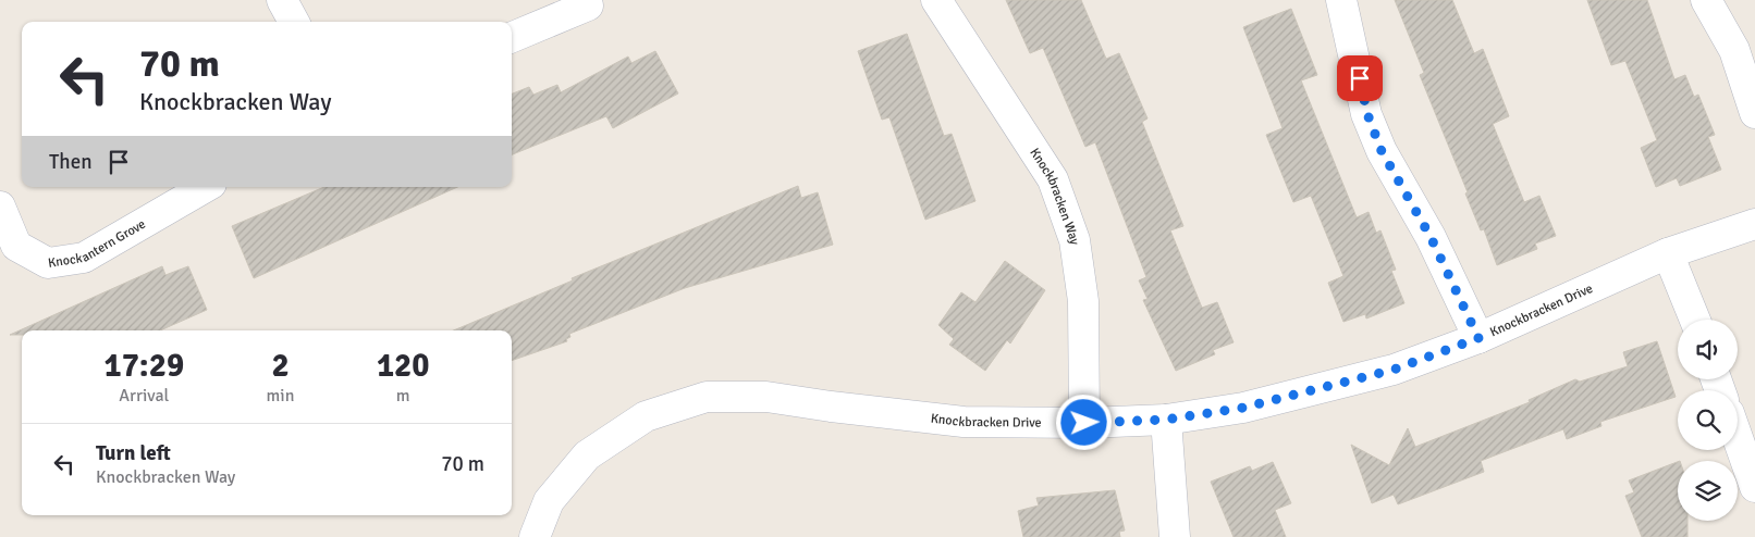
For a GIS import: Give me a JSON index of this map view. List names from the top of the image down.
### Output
{
  "streets": {
    "street": ["Knockbracken Way", "Knockantern Grove", "Knockbracken Drive"]
  },
  "crossings": [
    ["Knockbracken Way", "Knockbracken Drive"]
  ],
  "page": {
    "turn": ["70 m", "Knockbracken Way"],
    "then": "Then",
    "eta": [
      "17:29",
      "Arrival",
      "2",
      "min",
      "120",
      "m"
    ],
    "list": [
      {
        "name": "Turn left",
        "note": "Knockbracken Way",
        "value": "70 m"
      }
    ]
  }
}
